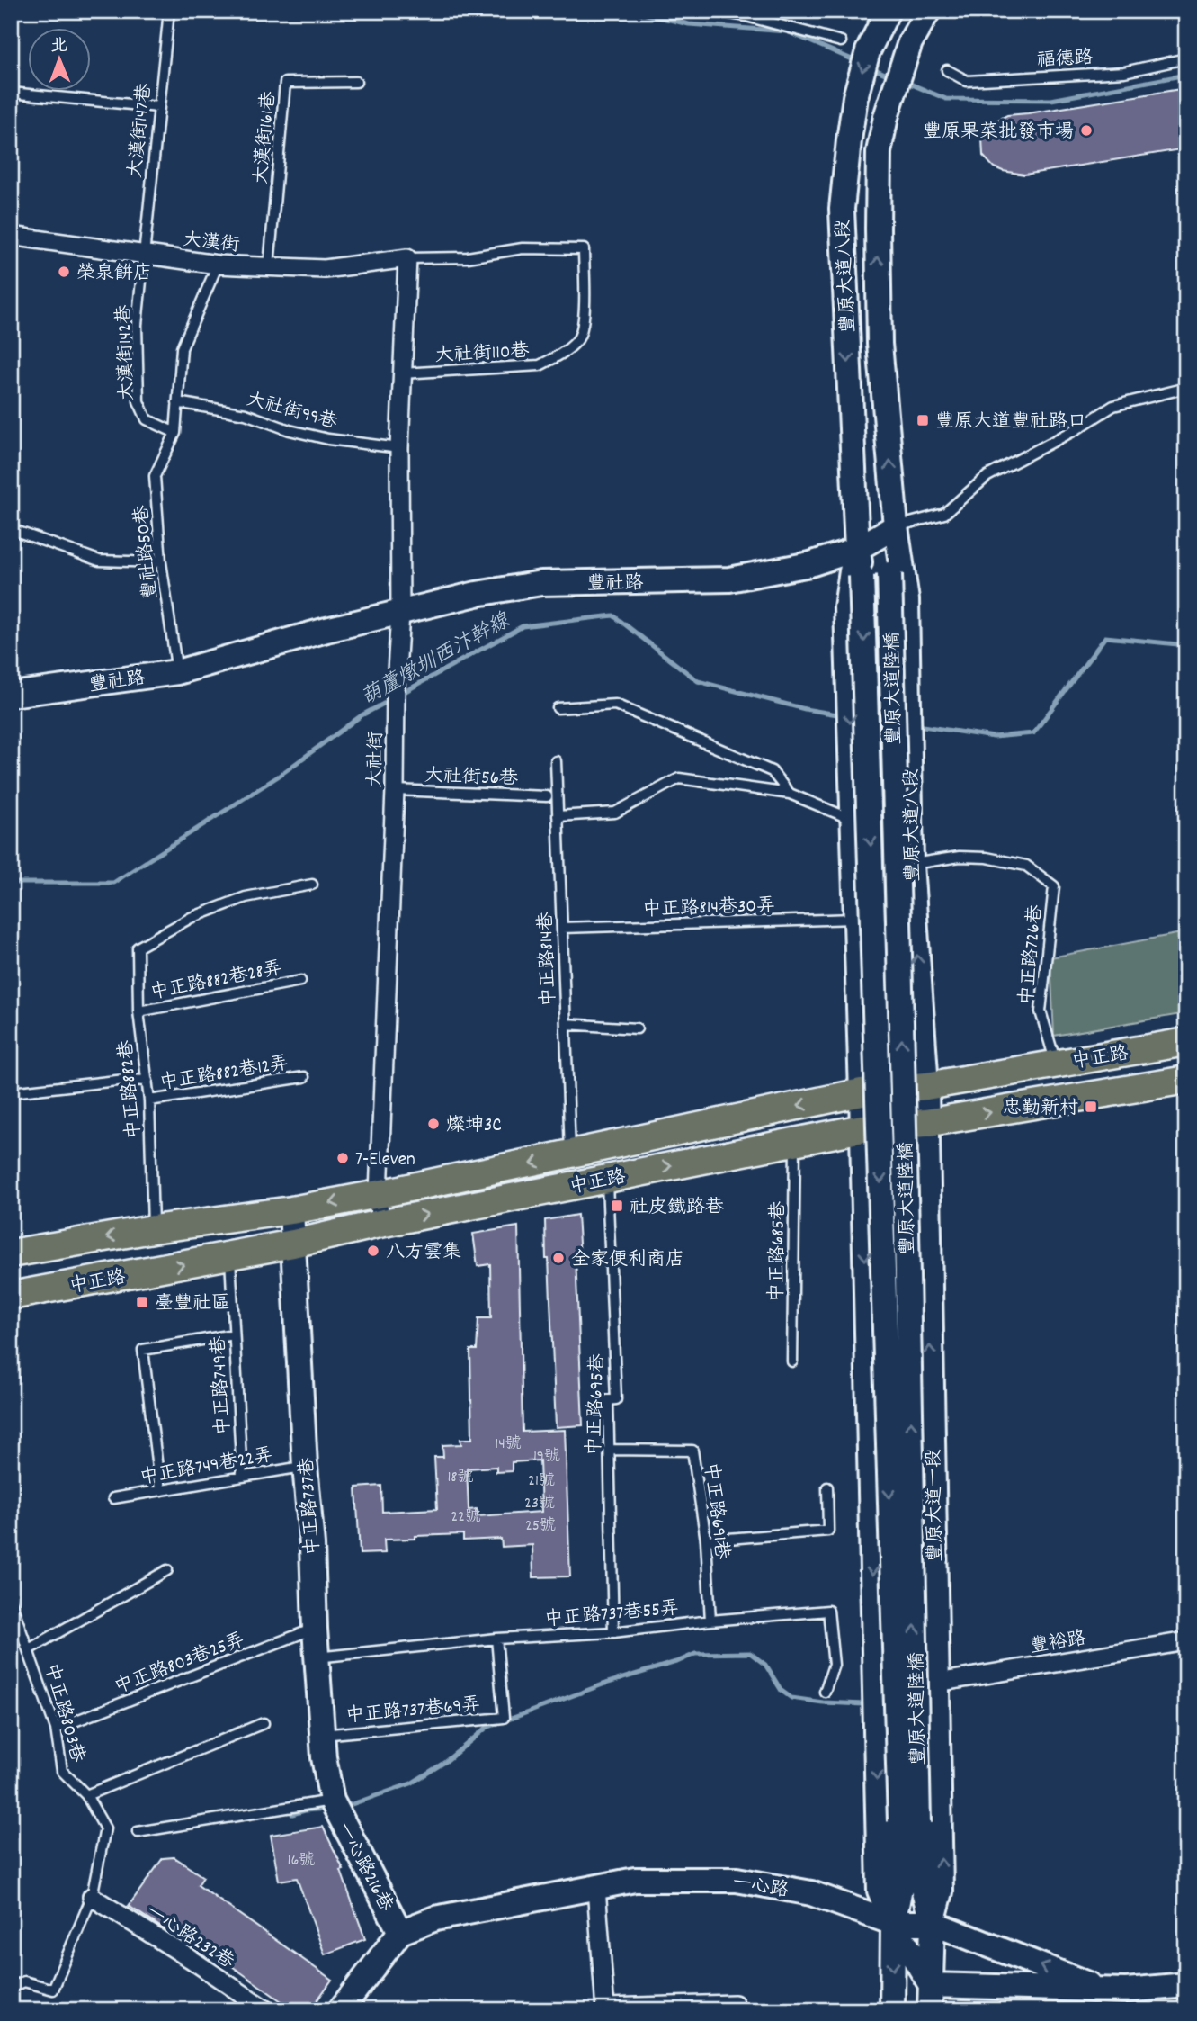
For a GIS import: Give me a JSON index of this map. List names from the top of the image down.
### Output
{
  "streets": {
    "main road": ["中正路"],
    "street": [
      "大漢街",
      "豐原大道八段",
      "豐社路",
      "豐原大道陸橋",
      "大社街",
      "豐原大道一段",
      "中正路737巷",
      "豐裕路",
      "一心路216巷",
      "一心路",
      "一心路232巷"
    ],
    "lane": [
      "福德路",
      "大漢街147巷",
      "大漢街161巷",
      "大社街110巷",
      "大漢街142巷",
      "大社街99巷",
      "豐社路50巷",
      "大社街56巷",
      "中正路814巷30弄",
      "中正路726巷",
      "中正路814巷",
      "中正路882巷28弄",
      "中正路882巷12弄",
      "中正路882巷",
      "中正路685巷",
      "中正路749巷",
      "中正路695巷",
      "中正路749巷22弄",
      "中正路691巷",
      "中正路737巷55弄",
      "中正路803巷25弄",
      "中正路737巷69弄",
      "中正路803巷"
    ]
  },
  "crossings": [
    ["大漢街147巷", "大漢街"],
    ["大漢街147巷", "大漢街142巷"],
    ["大漢街161巷", "大漢街"],
    ["大漢街", "大社街110巷"],
    ["大漢街", "大漢街142巷"],
    ["大漢街", "大社街"],
    ["豐原大道八段", "豐社路"],
    ["豐原大道八段", "豐原大道陸橋"],
    ["豐原大道八段", "中正路814巷30弄"],
    ["豐原大道八段", "中正路726巷"],
    ["豐原大道八段", "中正路"],
    ["豐原大道八段", "豐原大道一段"],
    ["大社街110巷", "大社街"],
    ["大漢街142巷", "豐社路50巷"],
    ["大社街99巷", "大社街"],
    ["豐社路50巷", "豐社路"],
    ["豐社路", "大社街"],
    ["豐原大道陸橋", "豐原大道一段"],
    ["大社街", "大社街56巷"],
    ["大社街", "中正路"],
    ["中正路814巷30弄", "中正路814巷"],
    ["中正路726巷", "中正路"],
    ["中正路814巷", "中正路"],
    ["中正路882巷28弄", "中正路882巷"],
    ["中正路", "中正路882巷"],
    ["中正路", "中正路685巷"],
    ["中正路", "中正路749巷"],
    ["中正路", "中正路695巷"],
    ["中正路", "豐原大道一段"],
    ["中正路", "中正路737巷"],
    ["中正路882巷12弄", "中正路882巷"],
    ["中正路749巷", "中正路749巷22弄"],
    ["中正路695巷", "中正路691巷"],
    ["中正路695巷", "中正路737巷55弄"],
    ["中正路749巷22弄", "中正路737巷"],
    ["豐原大道一段", "豐裕路"],
    ["豐原大道一段", "一心路"],
    ["中正路737巷", "中正路737巷55弄"],
    ["中正路737巷", "中正路803巷25弄"],
    ["中正路737巷", "中正路737巷69弄"],
    ["中正路737巷", "一心路216巷"],
    ["中正路691巷", "中正路737巷55弄"],
    ["中正路737巷55弄", "中正路737巷69弄"],
    ["中正路803巷25弄", "中正路803巷"],
    ["中正路803巷", "一心路232巷"],
    ["一心路216巷", "一心路"]
  ],
  "water": ["葫蘆燉圳西汴幹線"],
  "places": {
    "other": [
      "豐原果菜批發市場",
      "榮泉餅店",
      "燦坤3C",
      "7-Eleven",
      "八方雲集",
      "全家便利商店"
    ],
    "transit": [
      "豐原大道豐社路口",
      "忠勤新村",
      "社皮鐵路巷",
      "臺豐社區"
    ]
  },
  "house_numbers": [
    "14號",
    "19號",
    "18號",
    "21號",
    "23號",
    "22號",
    "25號",
    "16號"
  ],
  "north": "top"
}
